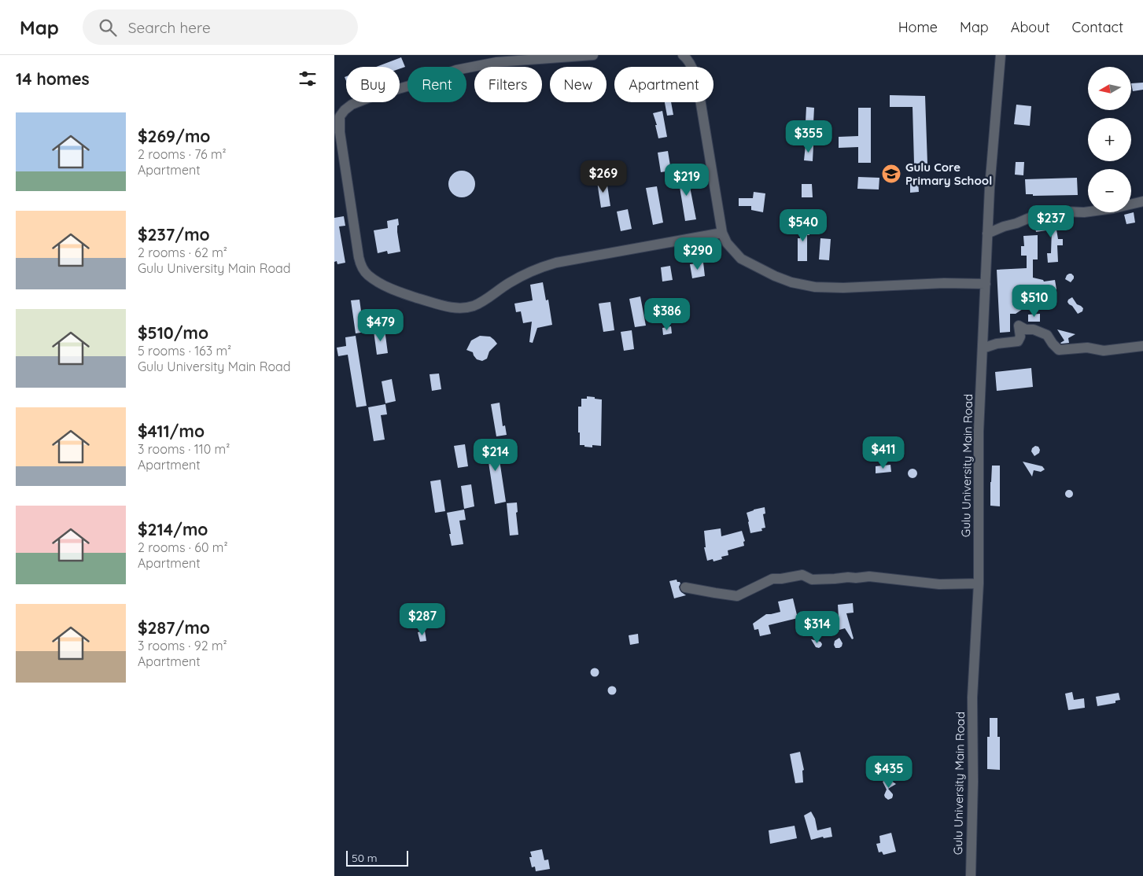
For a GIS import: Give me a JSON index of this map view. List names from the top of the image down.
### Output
{
  "streets": {
    "street": ["Gulu University Main Road"]
  },
  "places": {
    "school or university": ["Gulu Core Primary School"]
  },
  "scale_bar": "50 m",
  "north": "left",
  "page": {
    "header": "Map",
    "search": "Search here",
    "nav": [
      "Home",
      "Map",
      "About",
      "Contact"
    ],
    "heading": "14 homes",
    "map_buttons": ["+", "−"],
    "chip": [
      "Buy",
      "Rent",
      "Filters",
      "New",
      "Apartment"
    ],
    "list": [
      {
        "name": "$269/mo",
        "note": "2 rooms · 76 m² · Apartment"
      },
      {
        "name": "$237/mo",
        "note": "2 rooms · 62 m² · Gulu University Main Road"
      },
      {
        "name": "$510/mo",
        "note": "5 rooms · 163 m² · Gulu University Main Road"
      },
      {
        "name": "$411/mo",
        "note": "3 rooms · 110 m² · Apartment"
      },
      {
        "name": "$214/mo",
        "note": "2 rooms · 60 m² · Apartment"
      },
      {
        "name": "$287/mo",
        "note": "3 rooms · 92 m² · Apartment"
      }
    ],
    "price": [
      "$355",
      "$269",
      "$219",
      "$237",
      "$540",
      "$290",
      "$510",
      "$386",
      "$479",
      "$411",
      "$214",
      "$287",
      "$314",
      "$435"
    ],
    "scale": "50 m"
  }
}
